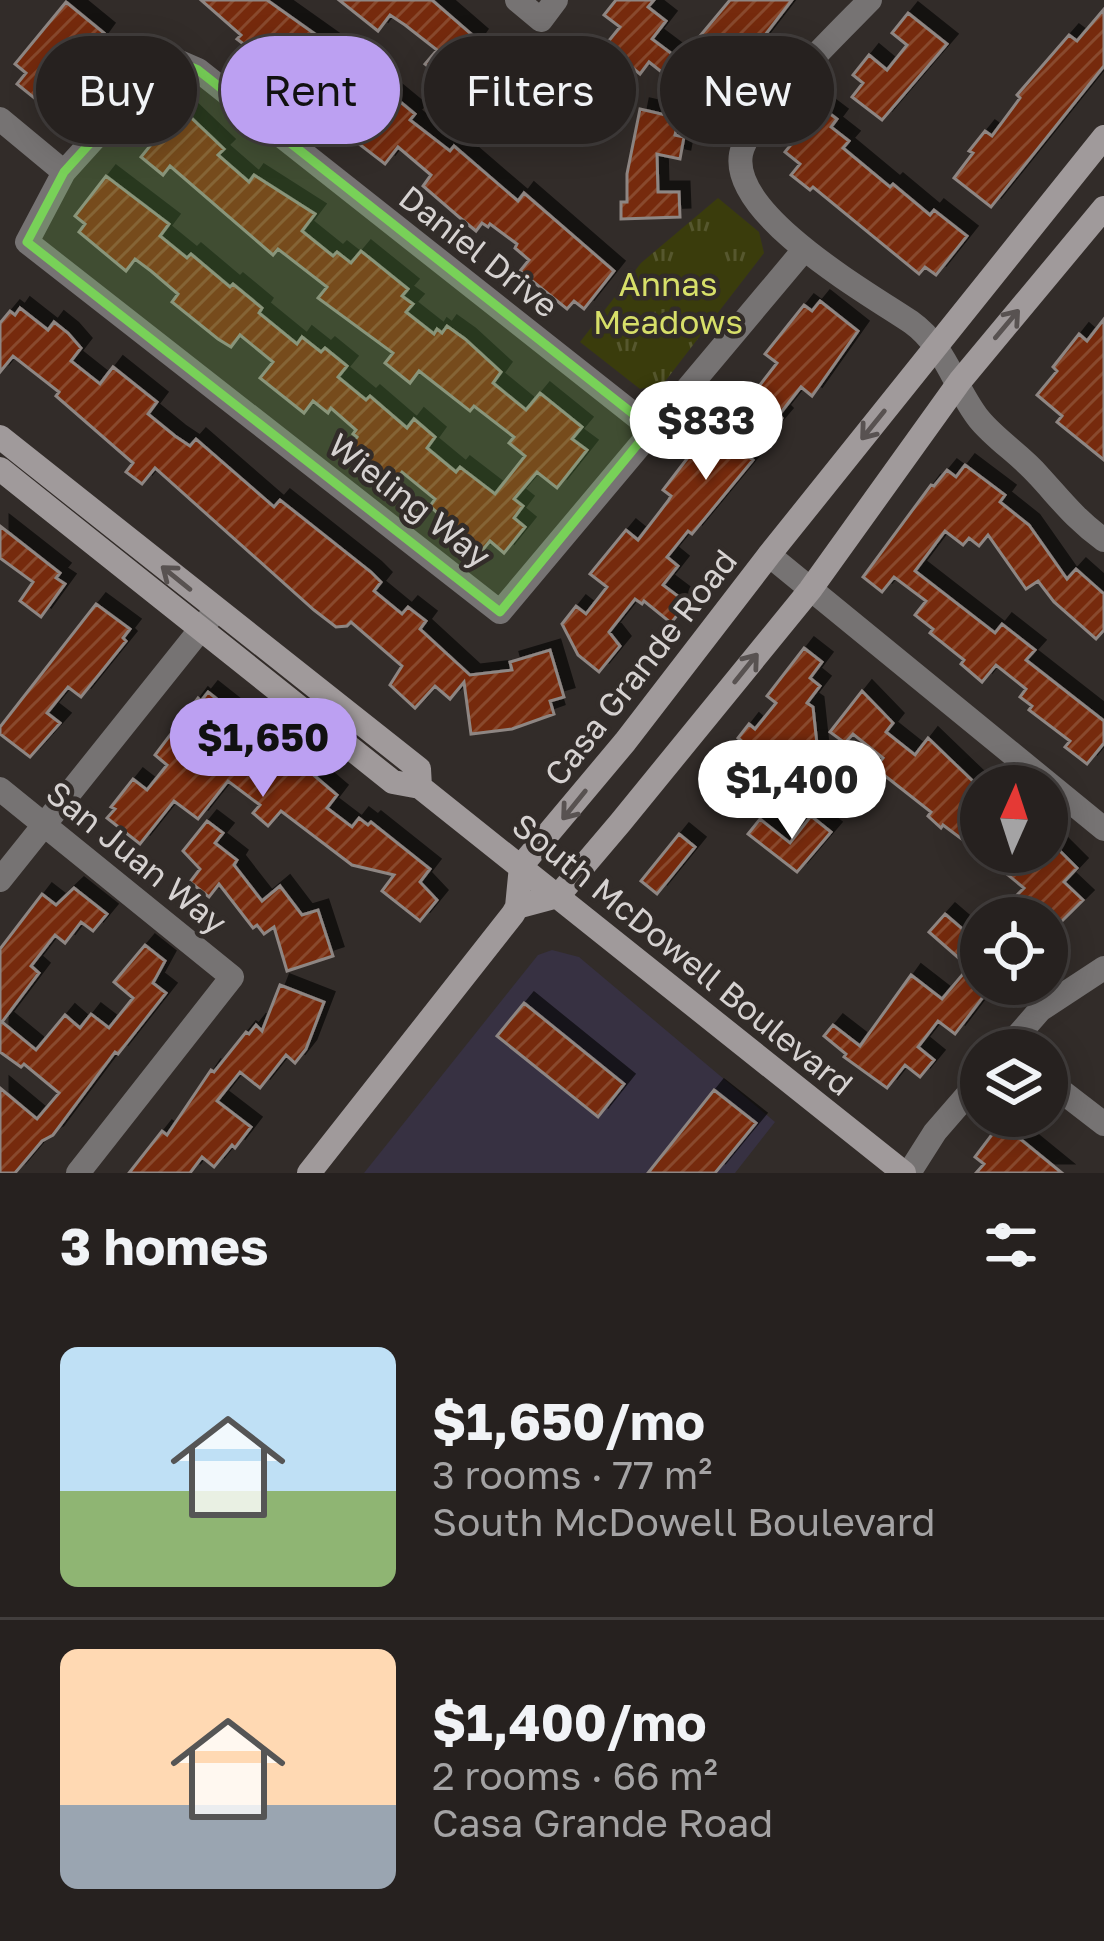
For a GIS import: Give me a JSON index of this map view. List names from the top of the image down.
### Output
{
  "streets": {
    "main road": ["Casa Grande Road", "South McDowell Boulevard"],
    "street": ["Daniel Drive", "Wieling Way", "San Juan Way"]
  },
  "crossings": [
    ["Daniel Drive", "Wieling Way"],
    ["Casa Grande Road", "South McDowell Boulevard"]
  ],
  "parks": ["Annas Meadows"],
  "north": "top",
  "page": {
    "chip": [
      "Buy",
      "Rent",
      "Filters",
      "New"
    ],
    "price": ["$833", "$1,650", "$1,400"],
    "heading": "3 homes",
    "list": [
      {
        "name": "$1,650/mo",
        "note": "3 rooms · 77 m² · South McDowell Boulevard"
      },
      {
        "name": "$1,400/mo",
        "note": "2 rooms · 66 m² · Casa Grande Road"
      }
    ]
  }
}
